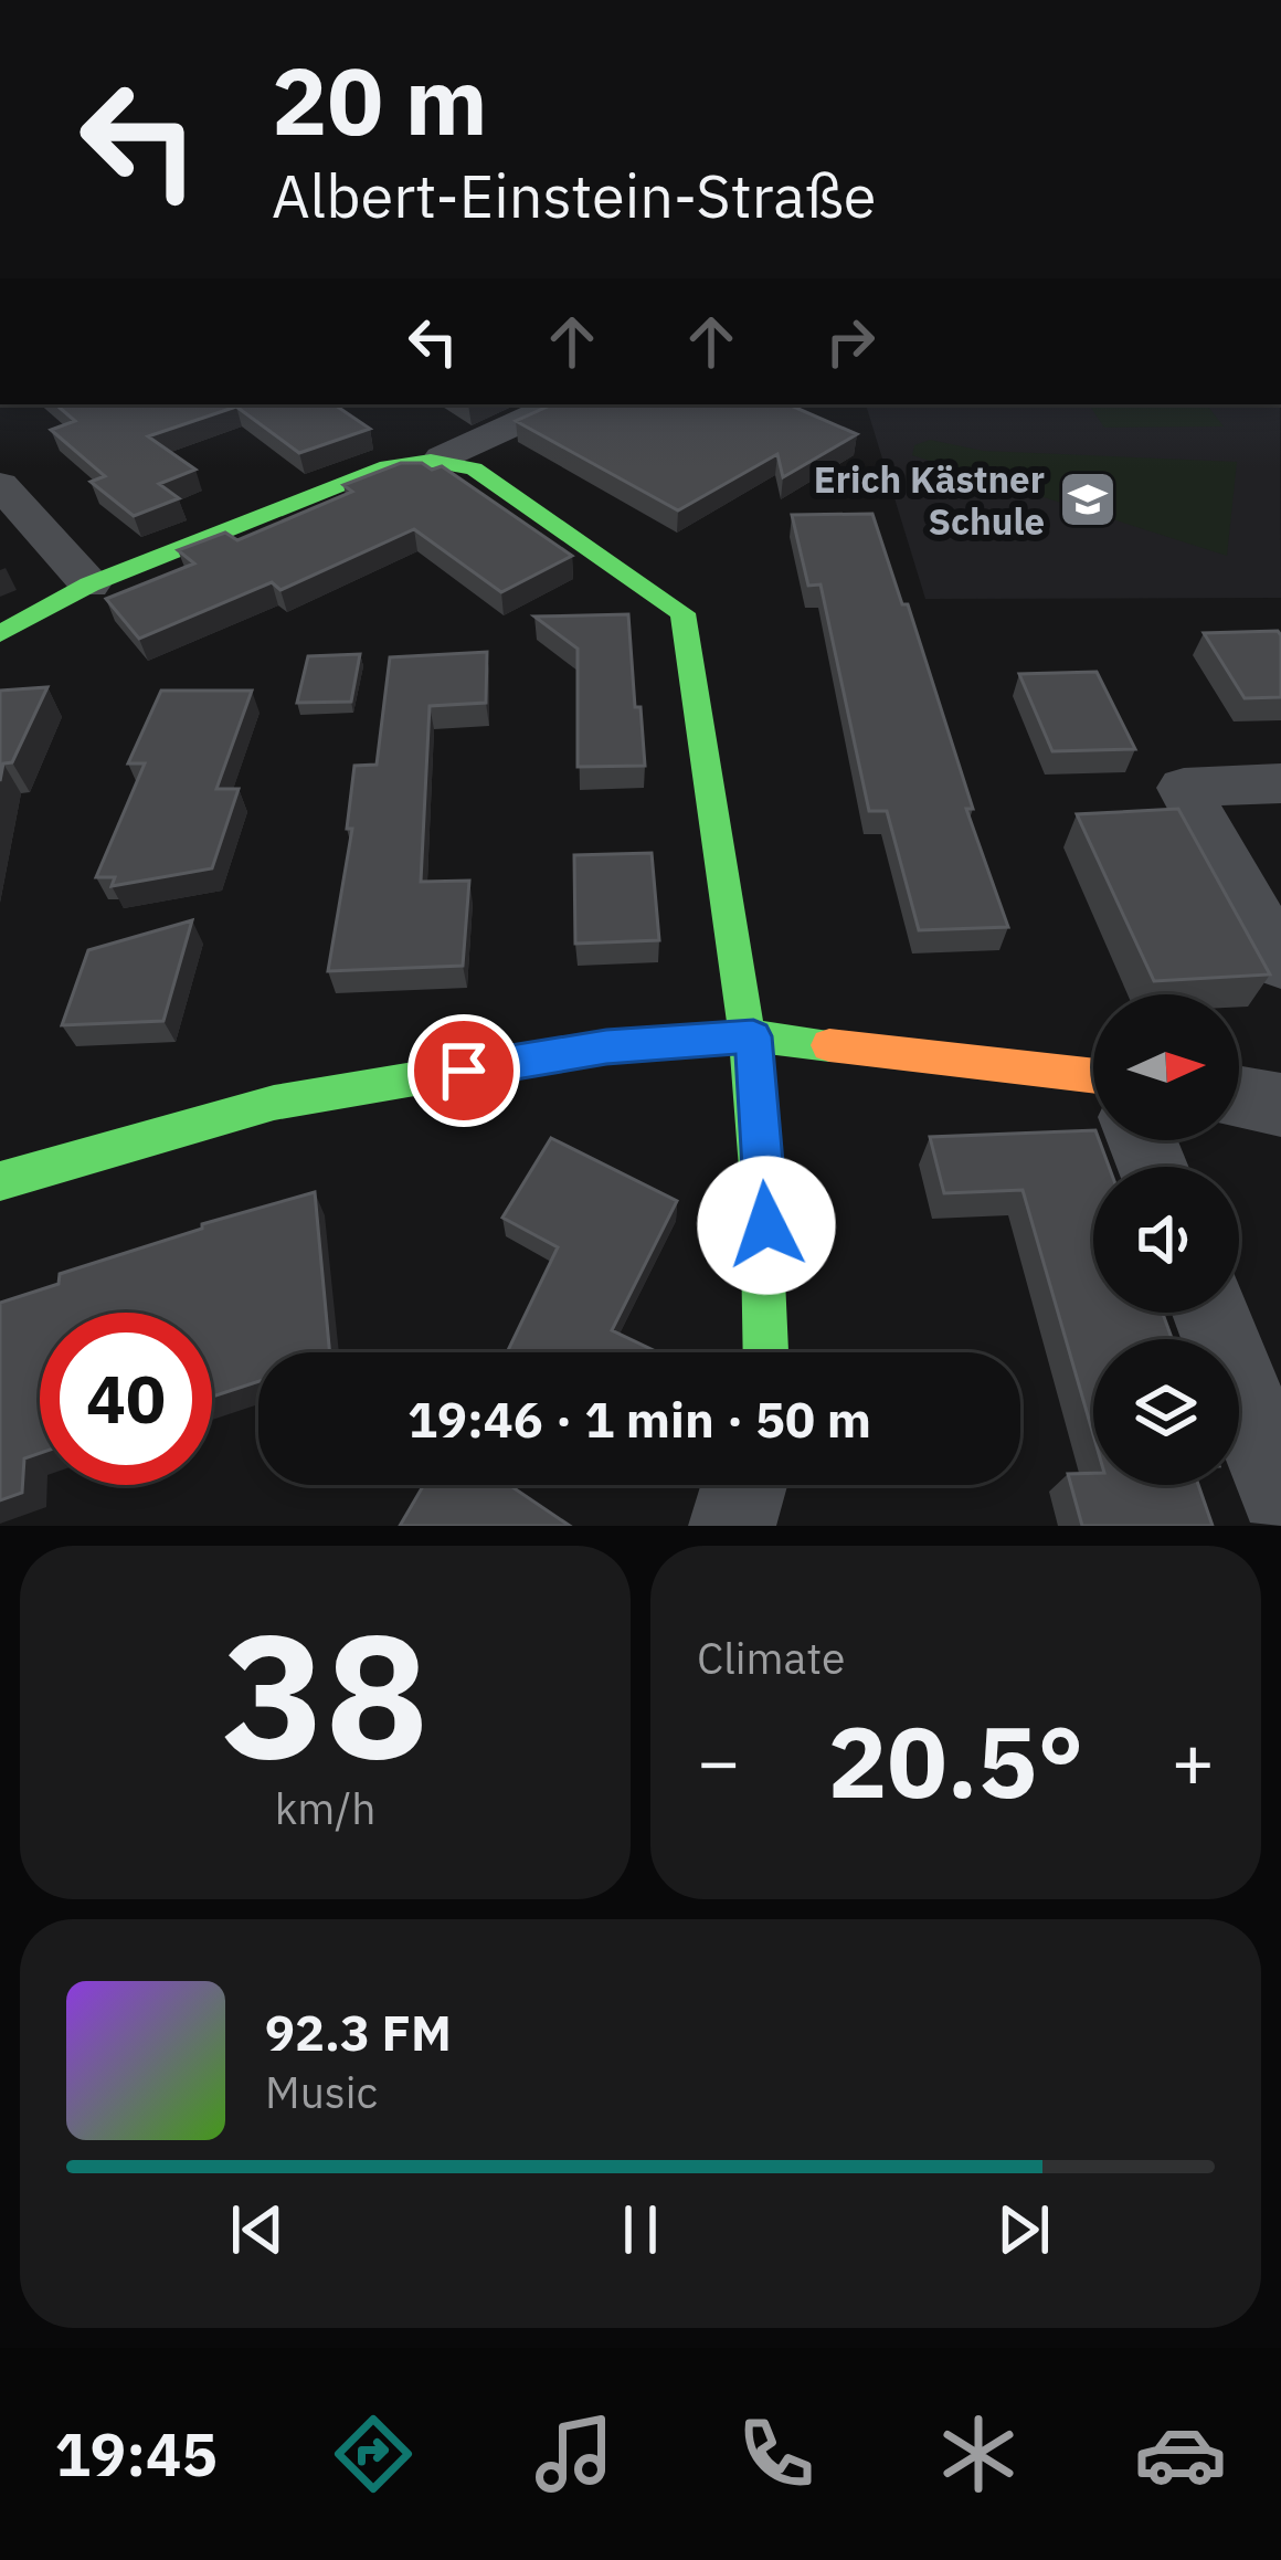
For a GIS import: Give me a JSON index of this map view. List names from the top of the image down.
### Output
{
  "places": {
    "school or university": ["Erich Kästner Schule"]
  },
  "north": "right",
  "page": {
    "turn": ["20 m", "Albert-Einstein-Straße"],
    "limit": "40",
    "trip": "19:46 · 1 min · 50 m",
    "tile": [
      ["38", "km/h"],
      "Climate"
    ],
    "heat": ["−", "20.5°", "+"],
    "song": ["92.3 FM", "Music"],
    "tabs": "19:45"
  }
}
